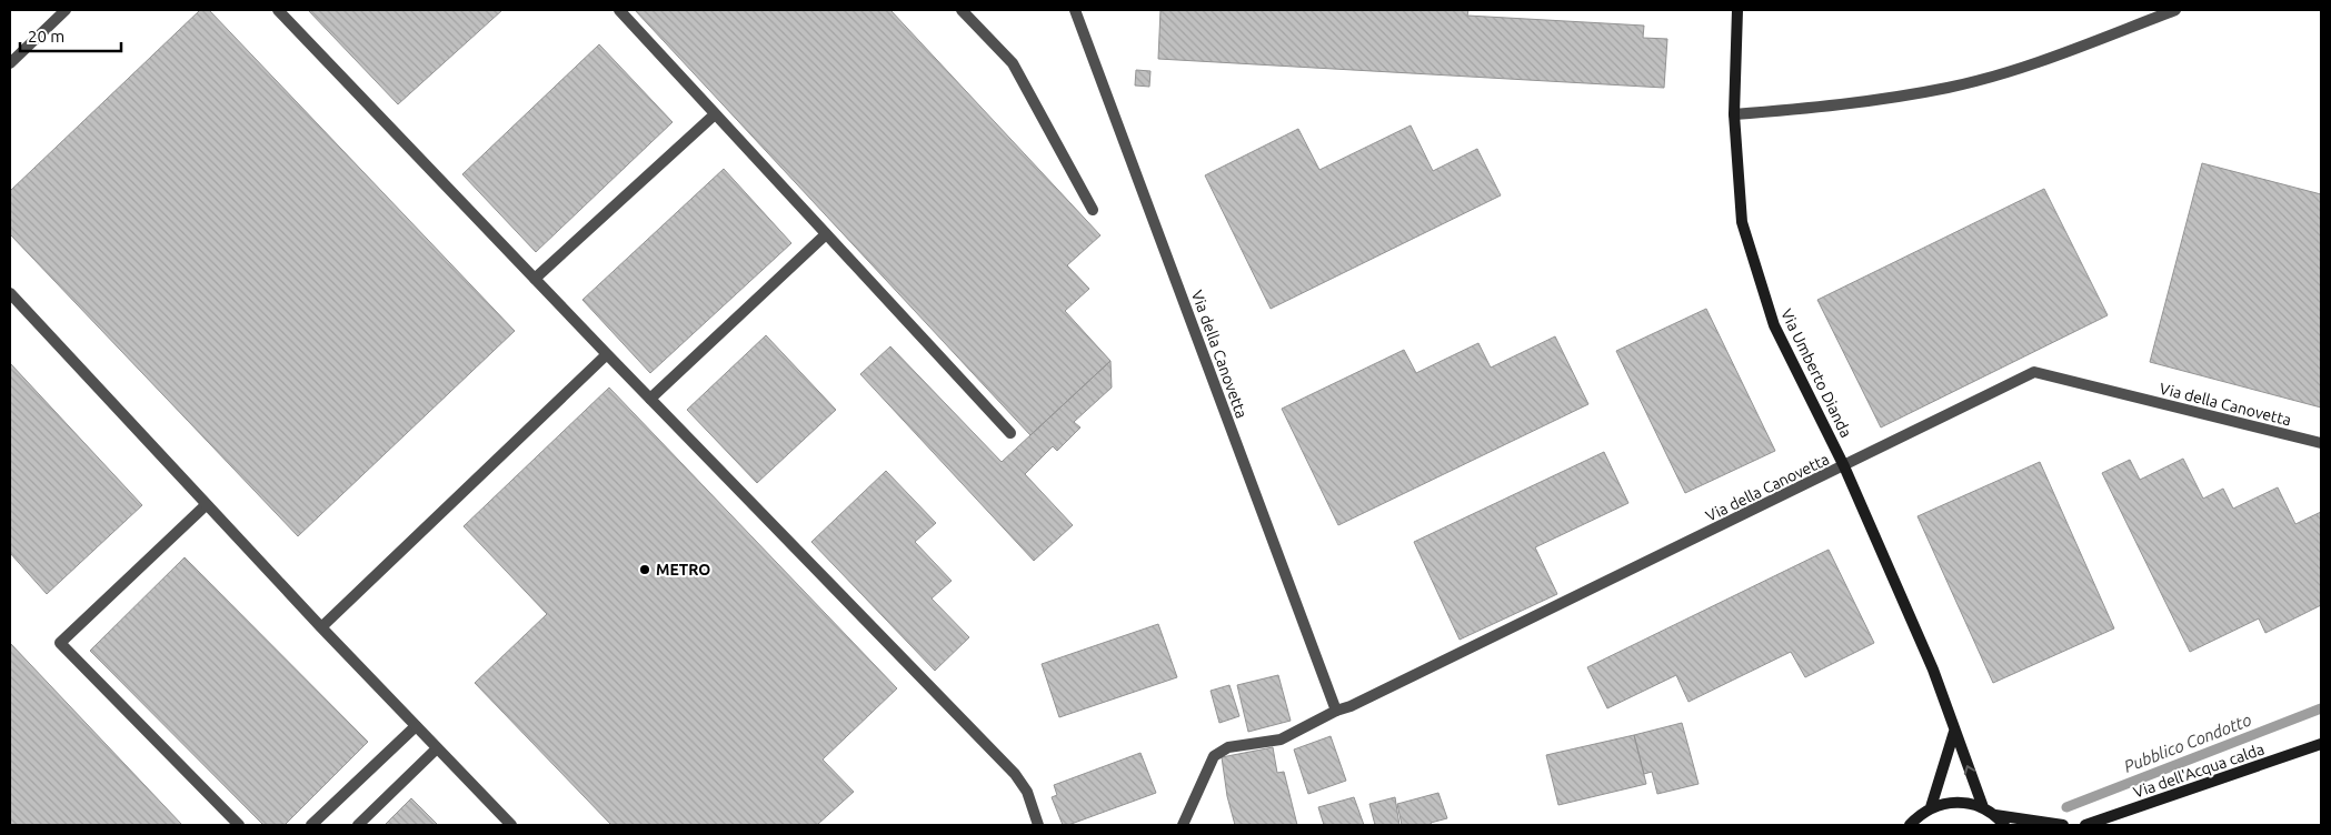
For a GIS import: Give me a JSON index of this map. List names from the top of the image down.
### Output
{
  "streets": {
    "street": ["Via della Canovetta", "Via Umberto Dianda", "Via dell'Acqua calda"]
  },
  "crossings": [
    ["Via della Canovetta", "Via Umberto Dianda"]
  ],
  "water": ["Pubblico Condotto"],
  "places": ["METRO"],
  "scale_bar": "20 m"
}
